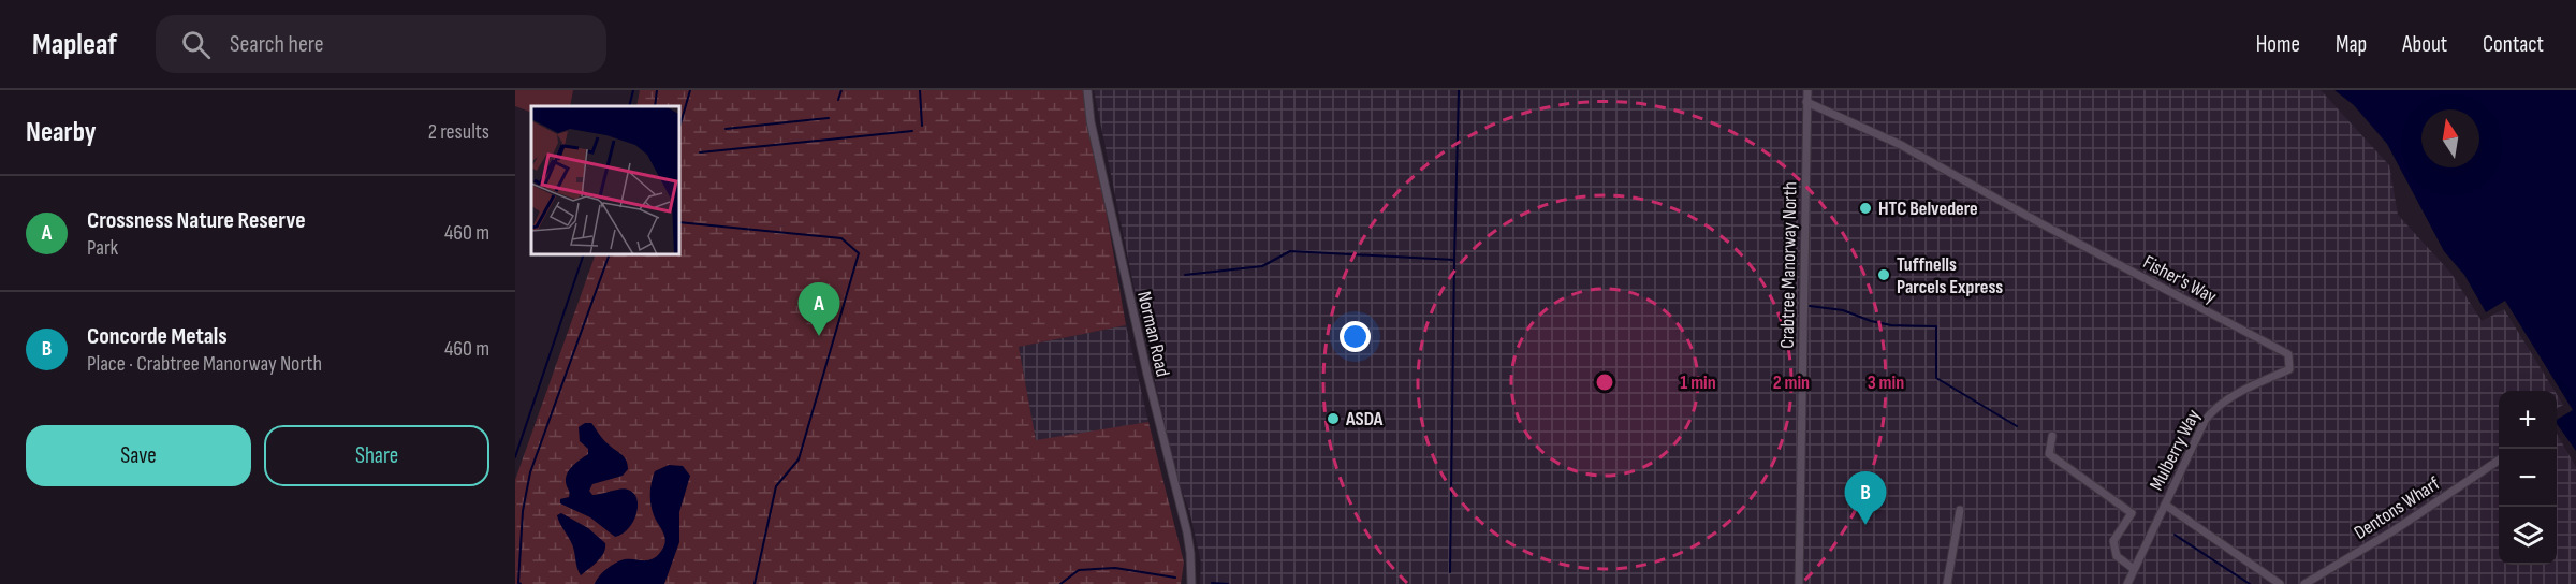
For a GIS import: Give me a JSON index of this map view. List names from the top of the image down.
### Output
{
  "streets": {
    "street": [
      "Crabtree Manorway North",
      "Fisher's Way",
      "Norman Road",
      "Mulberry Way",
      "Dentons Wharf"
    ]
  },
  "crossings": [
    ["Crabtree Manorway North", "Fisher's Way"],
    ["Fisher's Way", "Mulberry Way"]
  ],
  "places": ["HTC Belvedere", "Tuffnells Parcels Express", "ASDA"],
  "north": "top",
  "page": {
    "header": "Mapleaf",
    "search": "Search here",
    "nav": [
      "Home",
      "Map",
      "About",
      "Contact"
    ],
    "heading": ["Nearby", "2 results"],
    "list": [
      {
        "mark": "A",
        "name": "Crossness Nature Reserve",
        "note": "Park",
        "value": "460 m"
      },
      {
        "mark": "B",
        "name": "Concorde Metals",
        "note": "Place · Crabtree Manorway North",
        "value": "460 m"
      }
    ],
    "pins": ["A", "B"],
    "map_buttons": ["+", "−"],
    "buttons": ["Save", "Share"]
  },
  "rings": ["1 min", "2 min", "3 min"]
}
